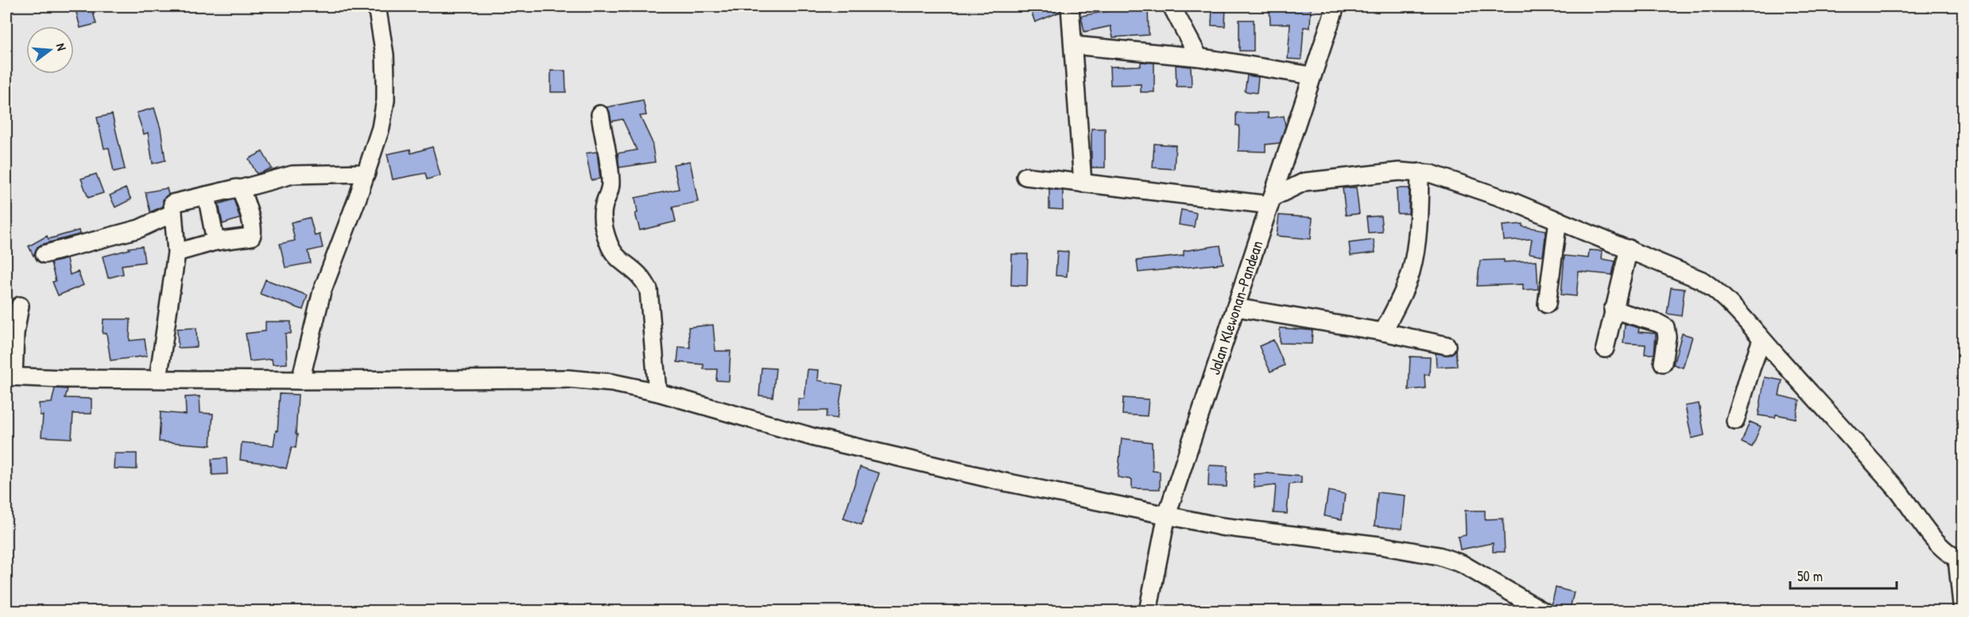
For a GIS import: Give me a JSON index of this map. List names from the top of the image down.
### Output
{
  "streets": {
    "street": ["Jalan Klewonan-Pandean"]
  },
  "scale_bar": "50 m",
  "north": "right"
}
